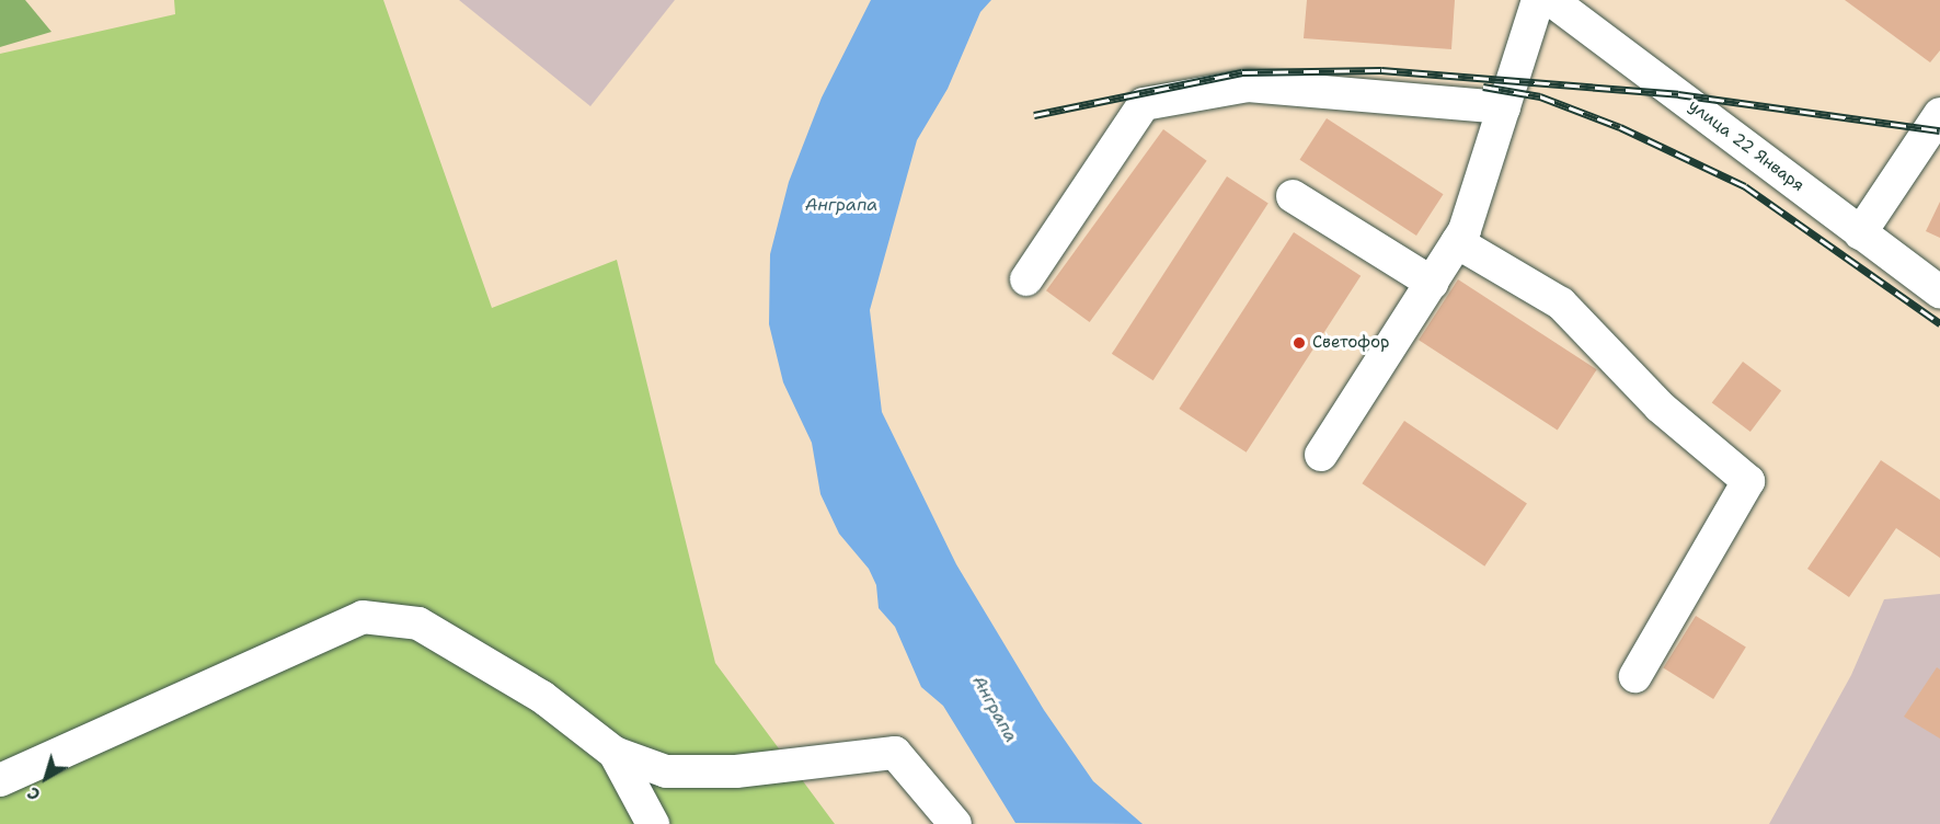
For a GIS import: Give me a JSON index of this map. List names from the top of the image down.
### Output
{
  "streets": {
    "street": ["улица 22 Января"]
  },
  "water": ["Анграпа"],
  "places": ["Светофор"],
  "north": "bottom left"
}
